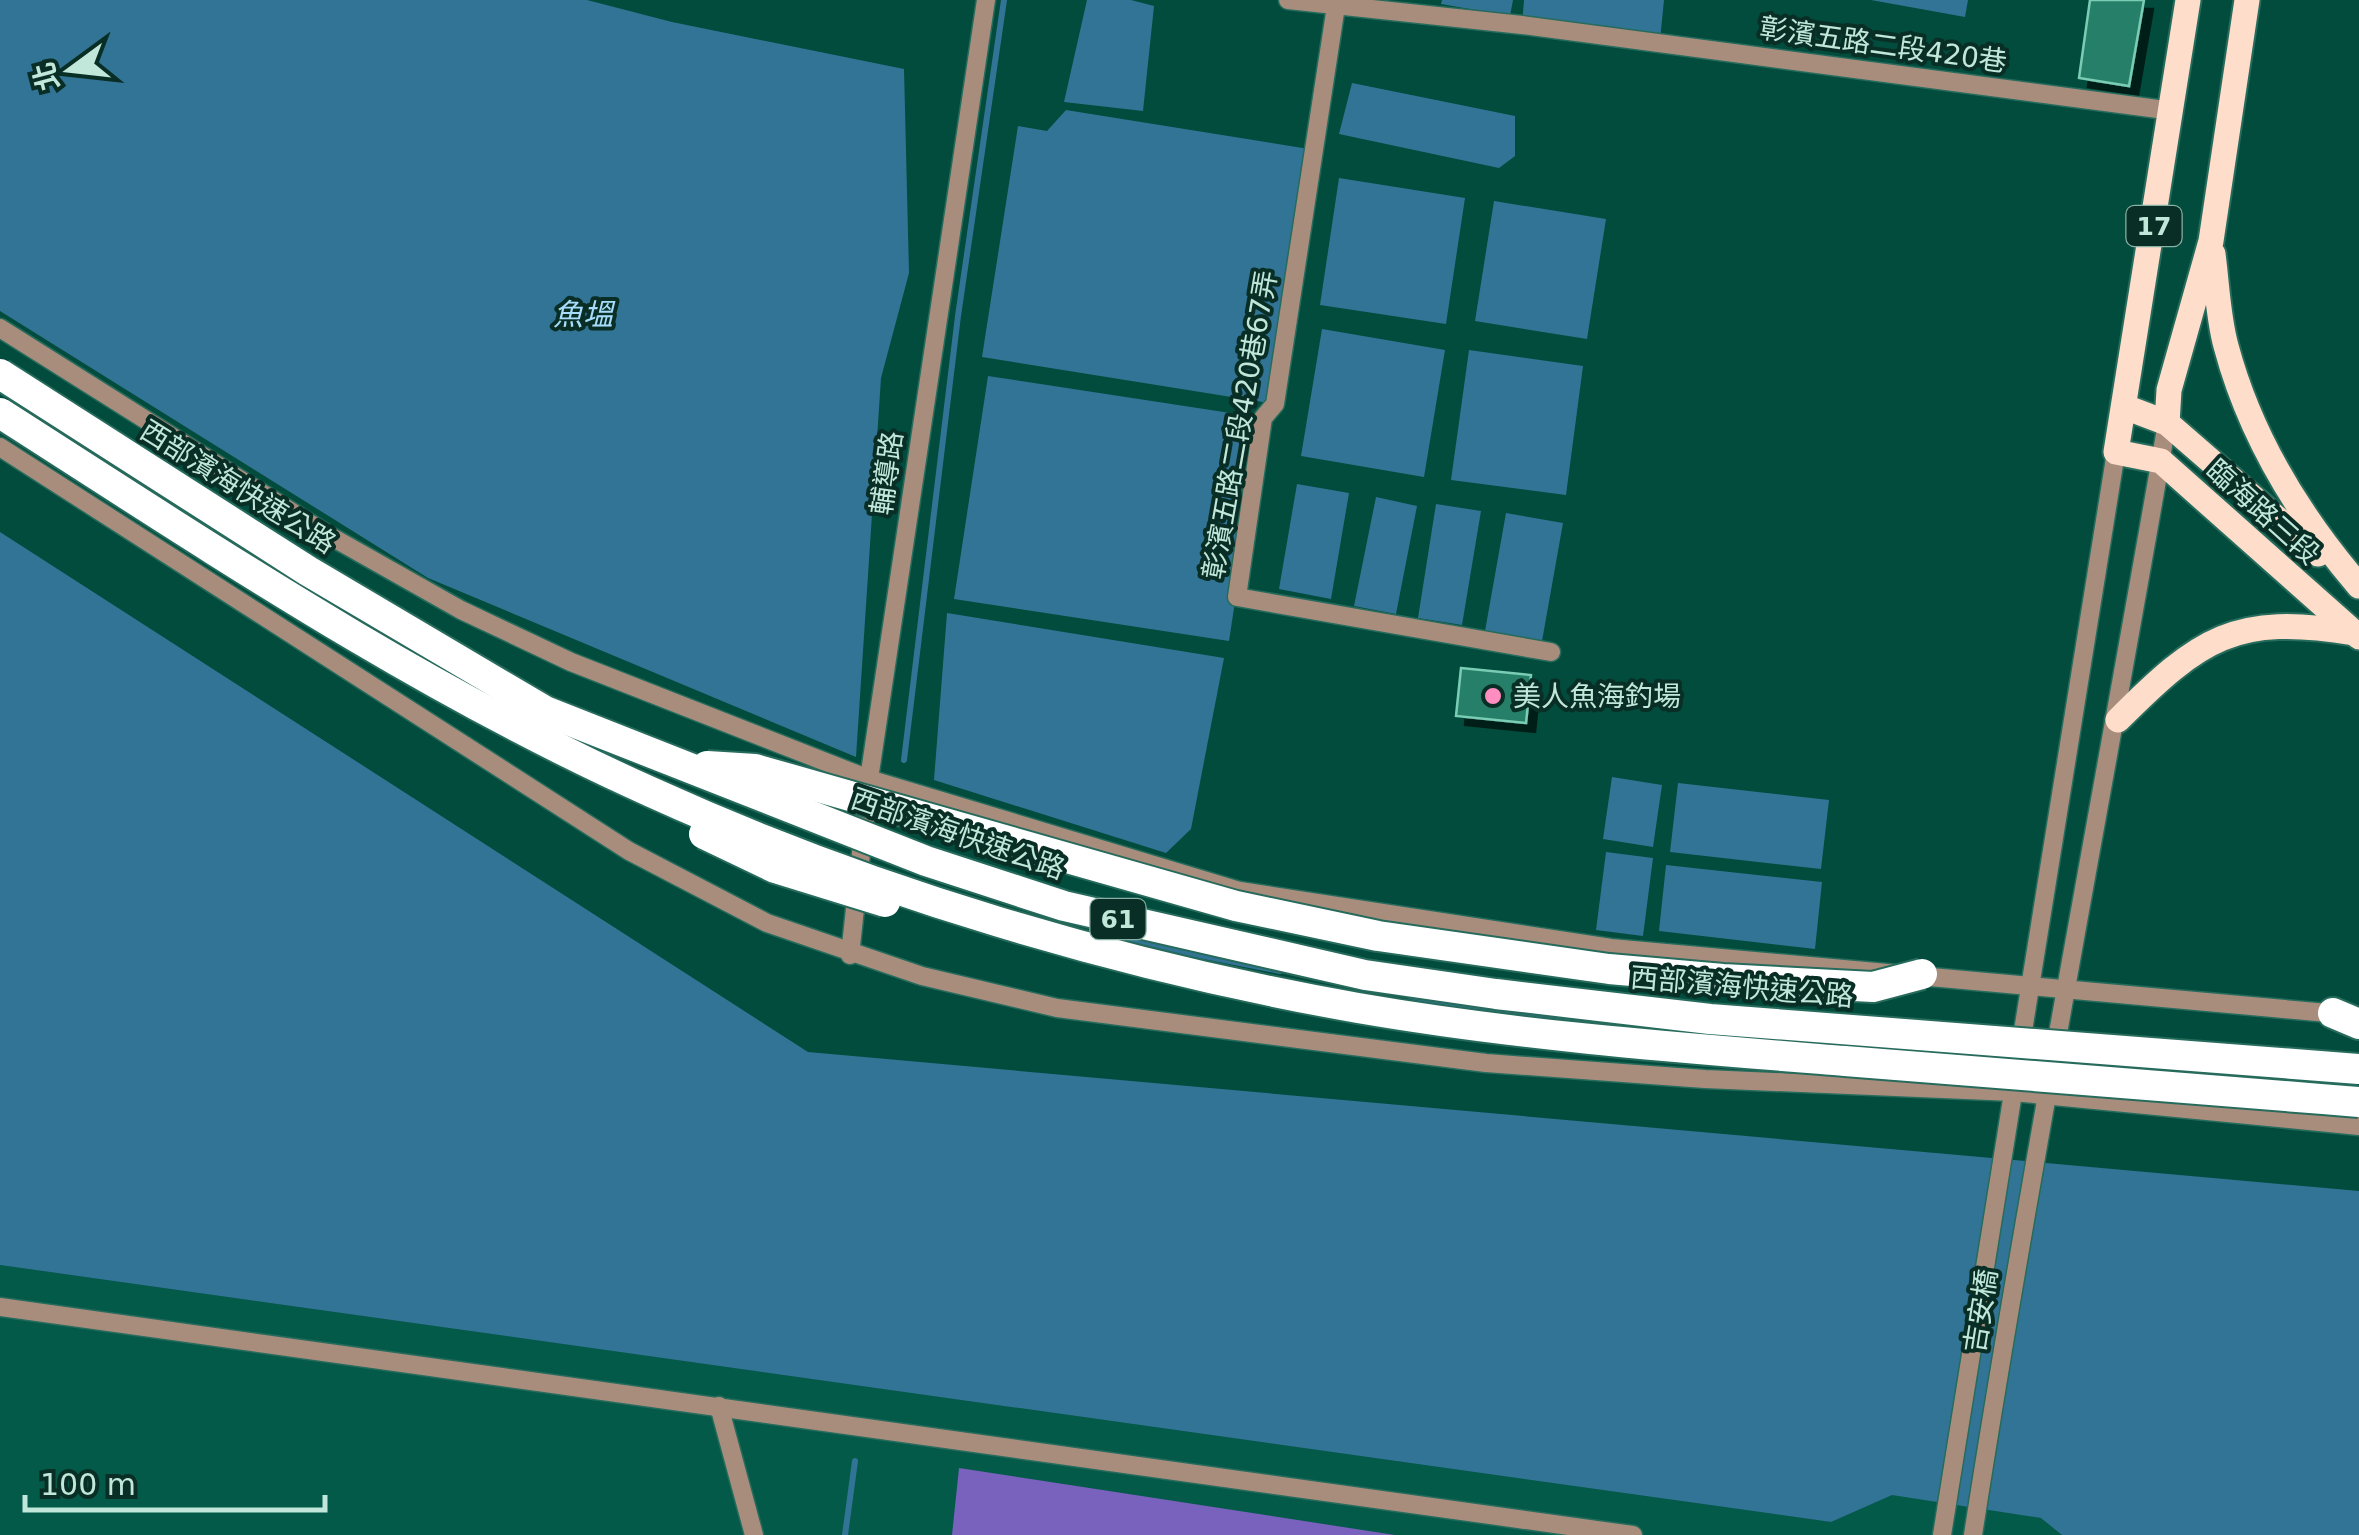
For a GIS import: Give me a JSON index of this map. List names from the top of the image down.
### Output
{
  "streets": {
    "highway": ["西部濱海快速公路", "61"],
    "main road": ["17", "臨海路三段"],
    "street": [
      "彰濱五路二段420巷",
      "彰濱五路二段420巷67弄",
      "輔導路",
      "吉安橋"
    ]
  },
  "crossings": [
    ["彰濱五路二段420巷", "17"],
    ["彰濱五路二段420巷", "彰濱五路二段420巷67弄"],
    ["17", "臨海路三段"],
    ["17", "吉安橋"],
    ["臨海路三段", "吉安橋"]
  ],
  "water": ["魚塭"],
  "places": ["美人魚海釣場"],
  "scale_bar": "100 m",
  "north": "left"
}
